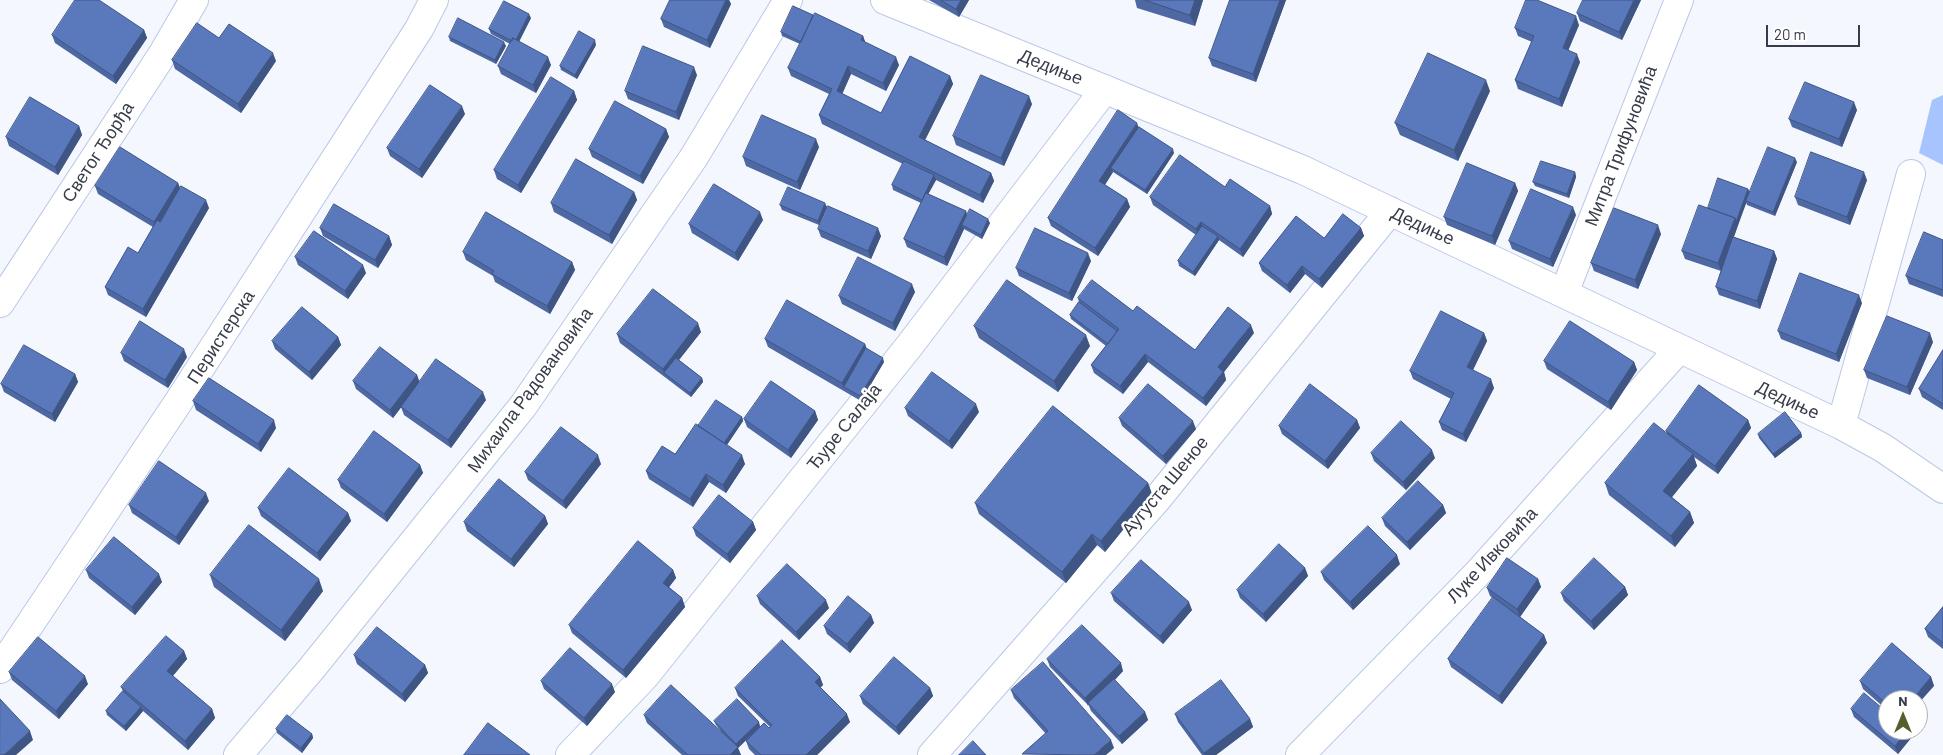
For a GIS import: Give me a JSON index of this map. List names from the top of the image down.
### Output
{
  "streets": {
    "street": [
      "Дедиње",
      "Митра Трифуновића",
      "Светог Ђорђа",
      "Перистерска",
      "Михаила Радовановића",
      "Ђуре Салаја",
      "Аугуста Шеное",
      "Луке Ивковића"
    ]
  },
  "crossings": [
    ["Дедиње", "Митра Трифуновића"],
    ["Дедиње", "Ђуре Салаја"],
    ["Дедиње", "Аугуста Шеное"],
    ["Дедиње", "Луке Ивковића"]
  ],
  "scale_bar": "20 m",
  "north": "top"
}
